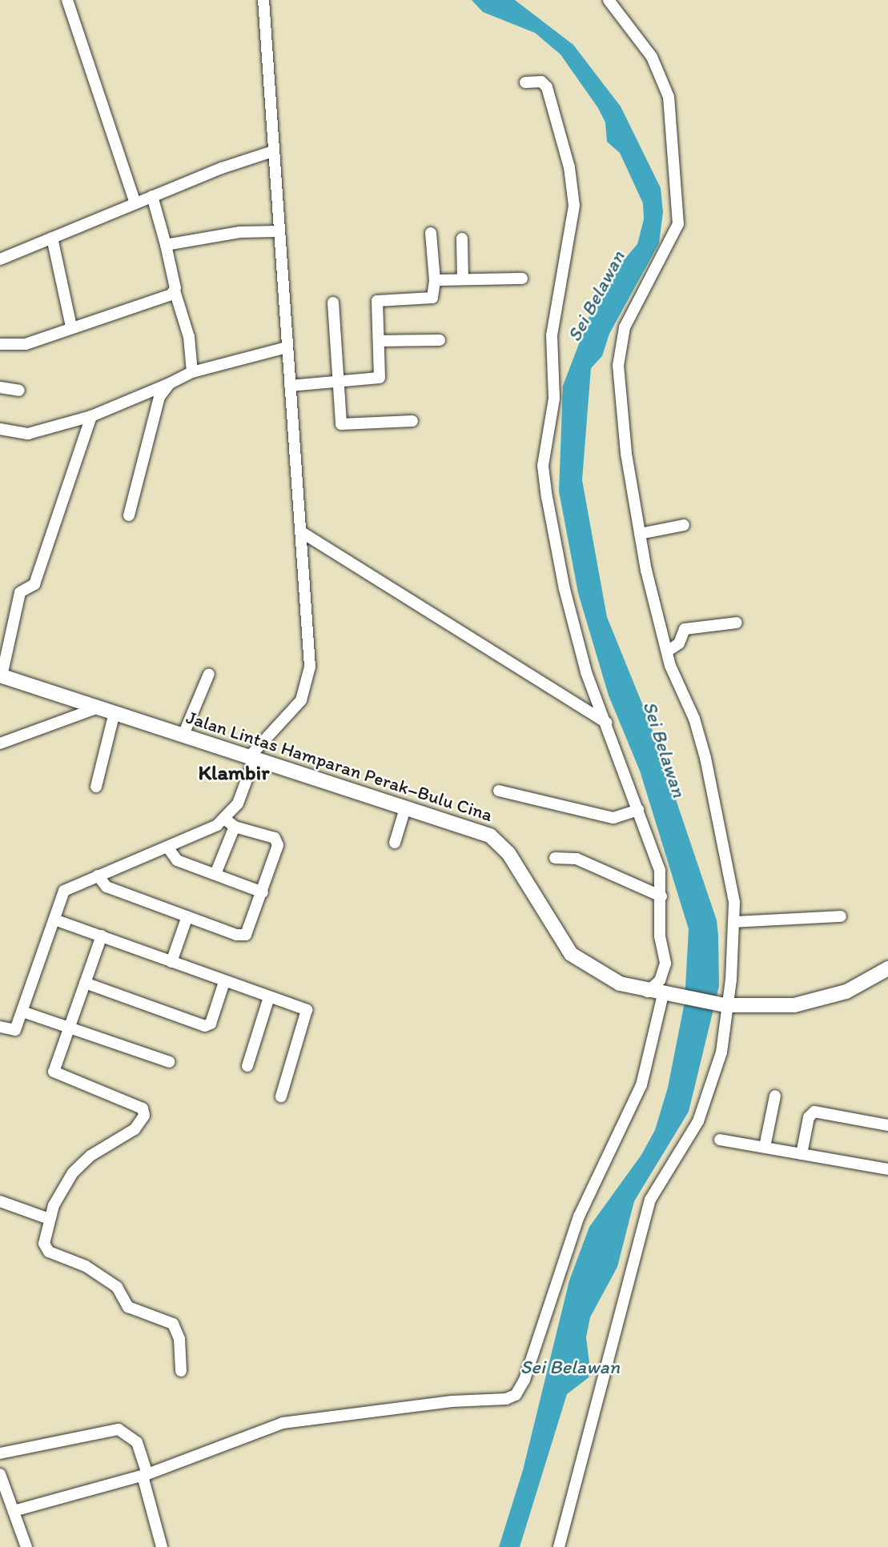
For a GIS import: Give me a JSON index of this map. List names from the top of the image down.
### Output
{
  "streets": {
    "main road": ["Jalan Lintas Hamparan Perak–Bulu Cina"]
  },
  "districts": ["Klambir"],
  "water": ["Sei Belawan"]
}
